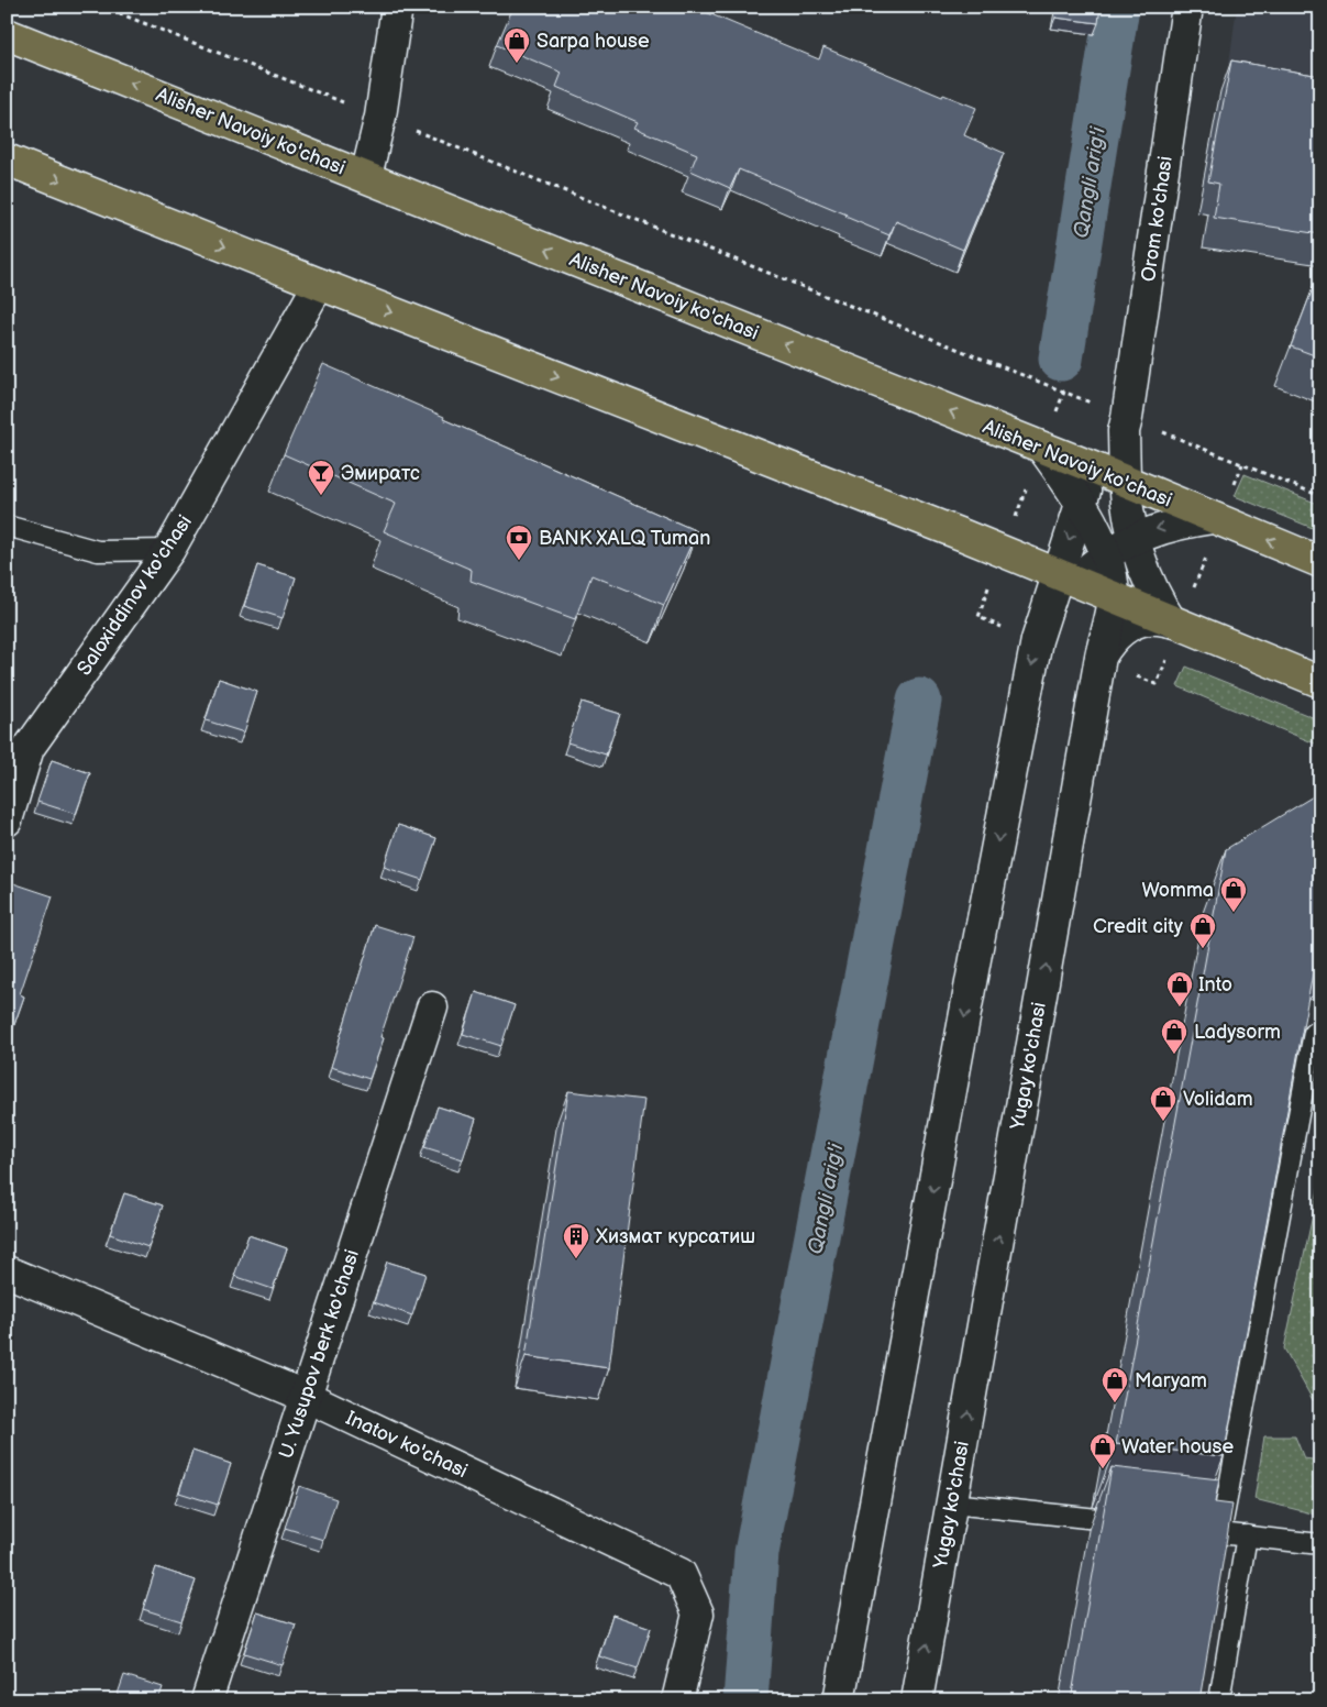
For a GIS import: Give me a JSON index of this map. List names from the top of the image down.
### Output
{
  "streets": {
    "main road": [
      "Alisher Navoiy ko'chasi",
      "Orom ko'chasi",
      "Saloxiddinov ko'chasi",
      "Yugay ko'chasi",
      "U. Yusupov berk ko'chasi",
      "Inatov ko'chasi"
    ]
  },
  "crossings": [
    ["Alisher Navoiy ko'chasi", "Orom ko'chasi"],
    ["Alisher Navoiy ko'chasi", "Yugay ko'chasi"],
    ["U. Yusupov berk ko'chasi", "Inatov ko'chasi"]
  ],
  "water": ["Qangli arig'i"],
  "places": {
    "shop": [
      "Sarpa house",
      "Womma",
      "Credit city",
      "Into",
      "Ladysorm",
      "Volidam",
      "Maryam",
      "Water house"
    ],
    "bar": ["Эмиратс"],
    "bank": ["BANK XALQ Tuman"],
    "building": ["Хизмат курсатиш"]
  }
}
